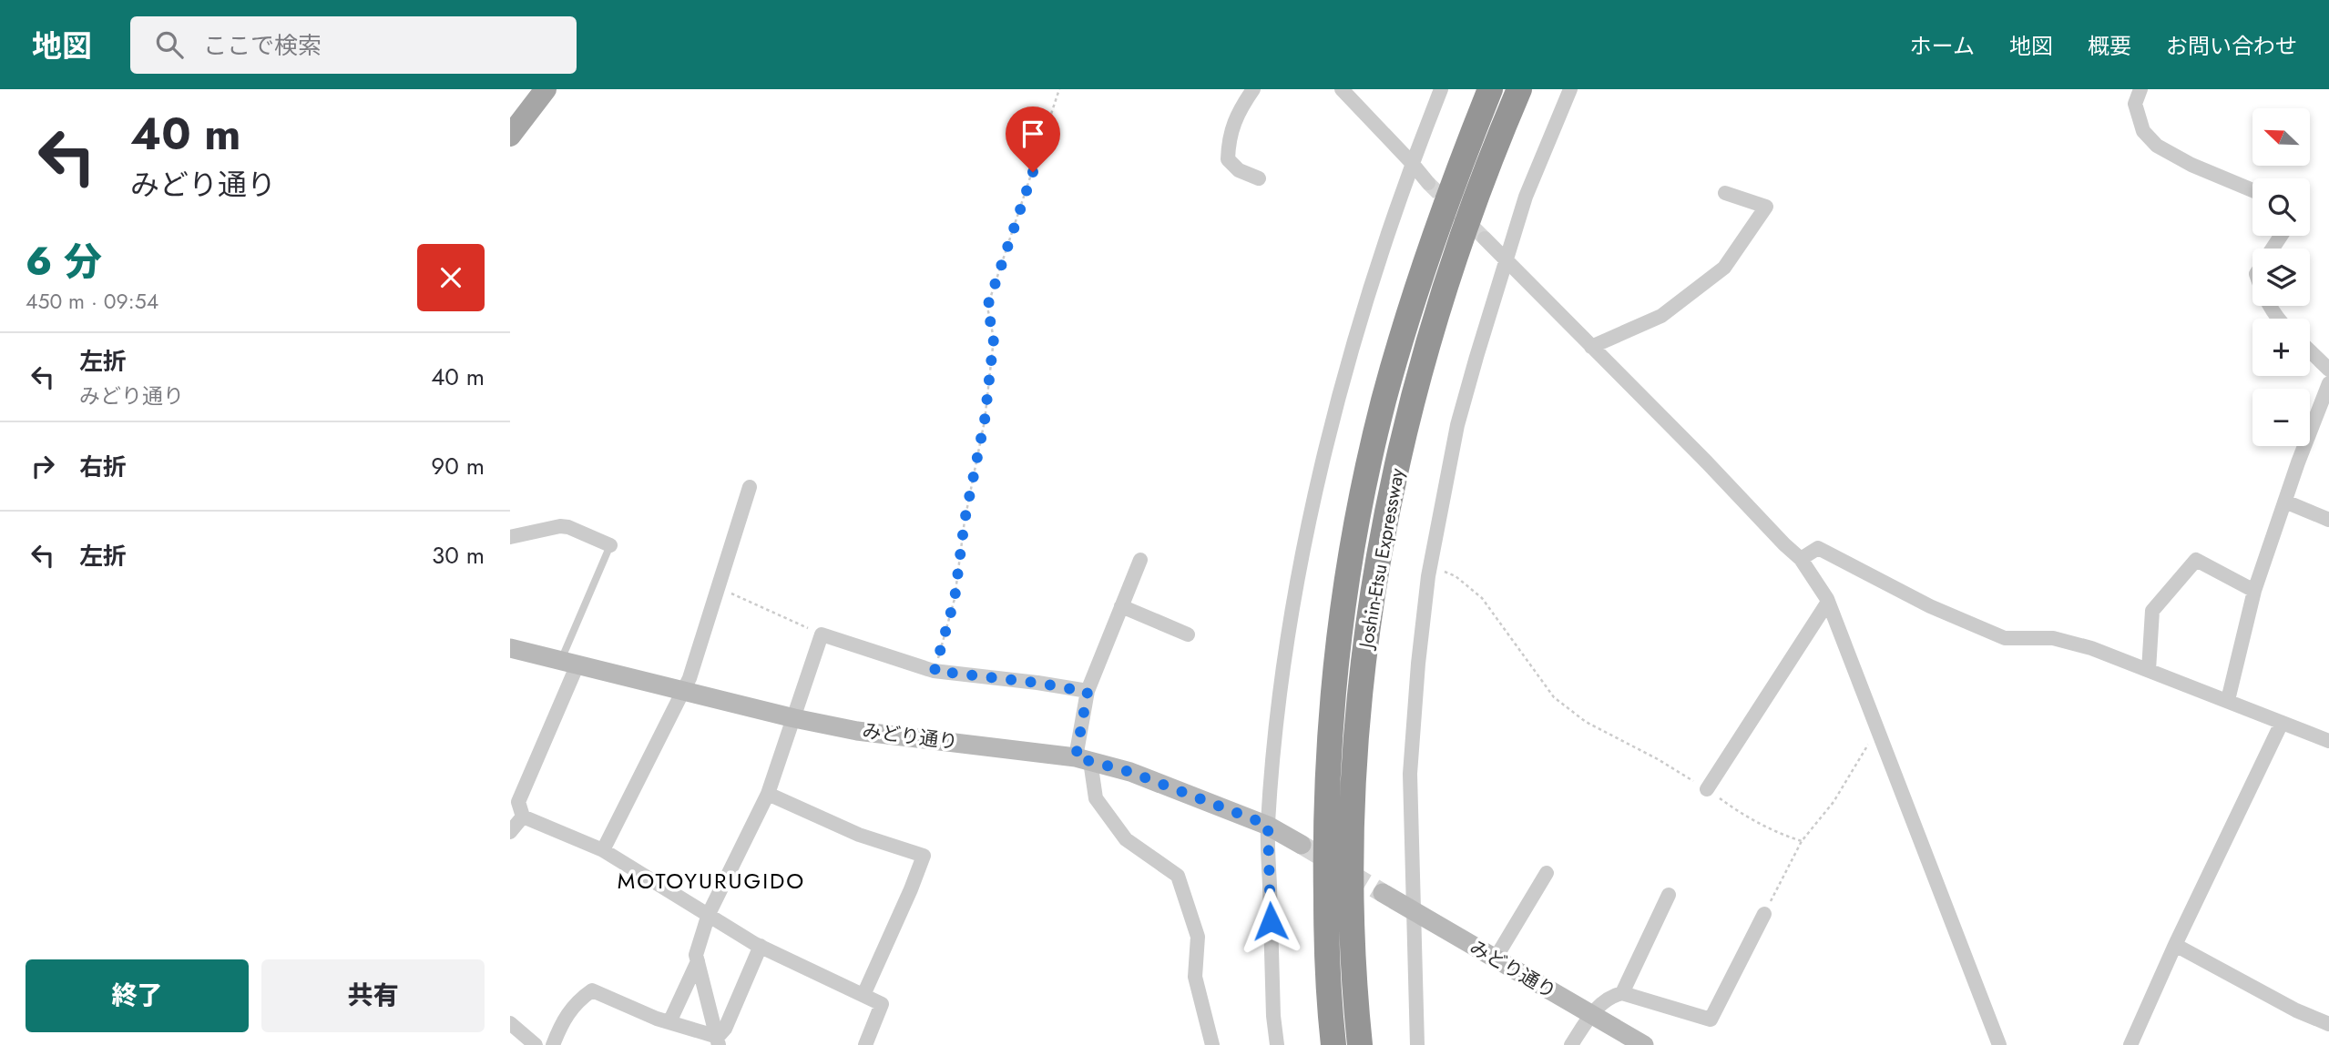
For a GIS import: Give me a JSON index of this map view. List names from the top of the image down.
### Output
{
  "streets": {
    "highway": ["Joshin-Etsu Expressway"],
    "street": ["みどり通り"]
  },
  "districts": ["MOTOYURUGIDO"],
  "north": "top left",
  "page": {
    "header": "地図",
    "search": "ここで検索",
    "nav": [
      "ホーム",
      "地図",
      "概要",
      "お問い合わせ"
    ],
    "turn": ["40 m", "みどり通り"],
    "map_buttons": ["+", "−"],
    "heading": ["6 分", "450 m · 09:54"],
    "list": [
      {
        "name": "左折",
        "note": "みどり通り",
        "value": "40 m"
      },
      {
        "name": "右折",
        "value": "90 m"
      },
      {
        "name": "左折",
        "value": "30 m"
      }
    ],
    "buttons": ["終了", "共有"]
  }
}
